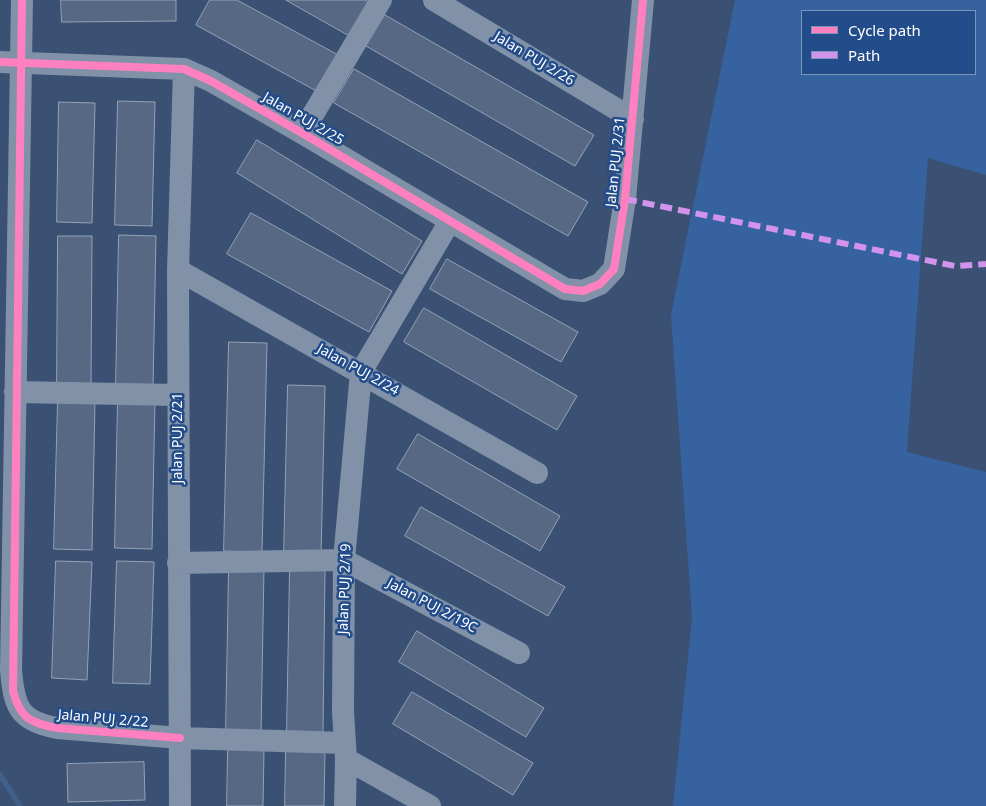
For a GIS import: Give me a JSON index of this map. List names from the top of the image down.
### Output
{
  "streets": {
    "street": [
      "Jalan PUJ 2/26",
      "Jalan PUJ 2/25",
      "Jalan PUJ 2/31",
      "Jalan PUJ 2/24",
      "Jalan PUJ 2/21",
      "Jalan PUJ 2/19",
      "Jalan PUJ 2/19C",
      "Jalan PUJ 2/22"
    ]
  },
  "crossings": [
    ["Jalan PUJ 2/26", "Jalan PUJ 2/31"],
    ["Jalan PUJ 2/25", "Jalan PUJ 2/31"],
    ["Jalan PUJ 2/25", "Jalan PUJ 2/21"],
    ["Jalan PUJ 2/24", "Jalan PUJ 2/21"],
    ["Jalan PUJ 2/24", "Jalan PUJ 2/19"],
    ["Jalan PUJ 2/21", "Jalan PUJ 2/22"],
    ["Jalan PUJ 2/19", "Jalan PUJ 2/19C"],
    ["Jalan PUJ 2/19", "Jalan PUJ 2/22"]
  ],
  "legend": ["Cycle path", "Path"]
}
